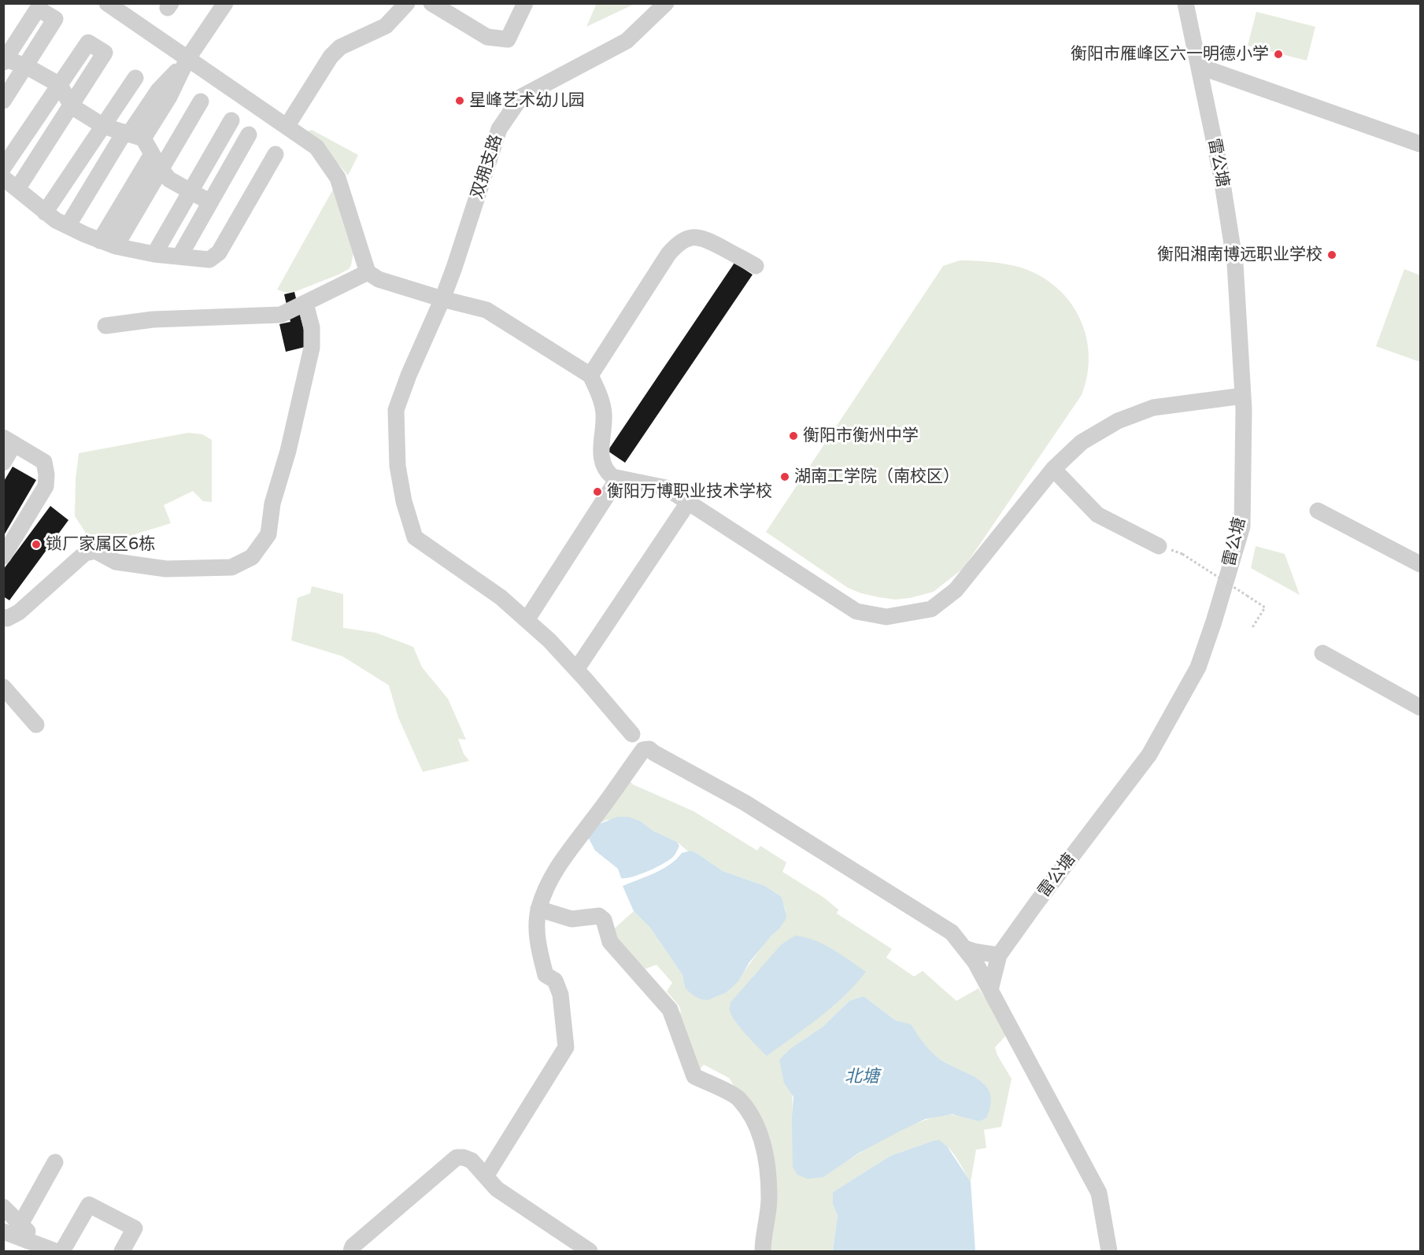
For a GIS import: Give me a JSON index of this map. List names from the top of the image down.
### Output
{
  "streets": {
    "street": ["雷公塘", "双拥支路"]
  },
  "water": ["北塘"],
  "places": [
    "衡阳市雁峰区六一明德小学",
    "星峰艺术幼儿园",
    "衡阳湘南博远职业学校",
    "衡阳市衡州中学",
    "湖南工学院（南校区）",
    "衡阳万博职业技术学校",
    "锁厂家属区6栋"
  ]
}
